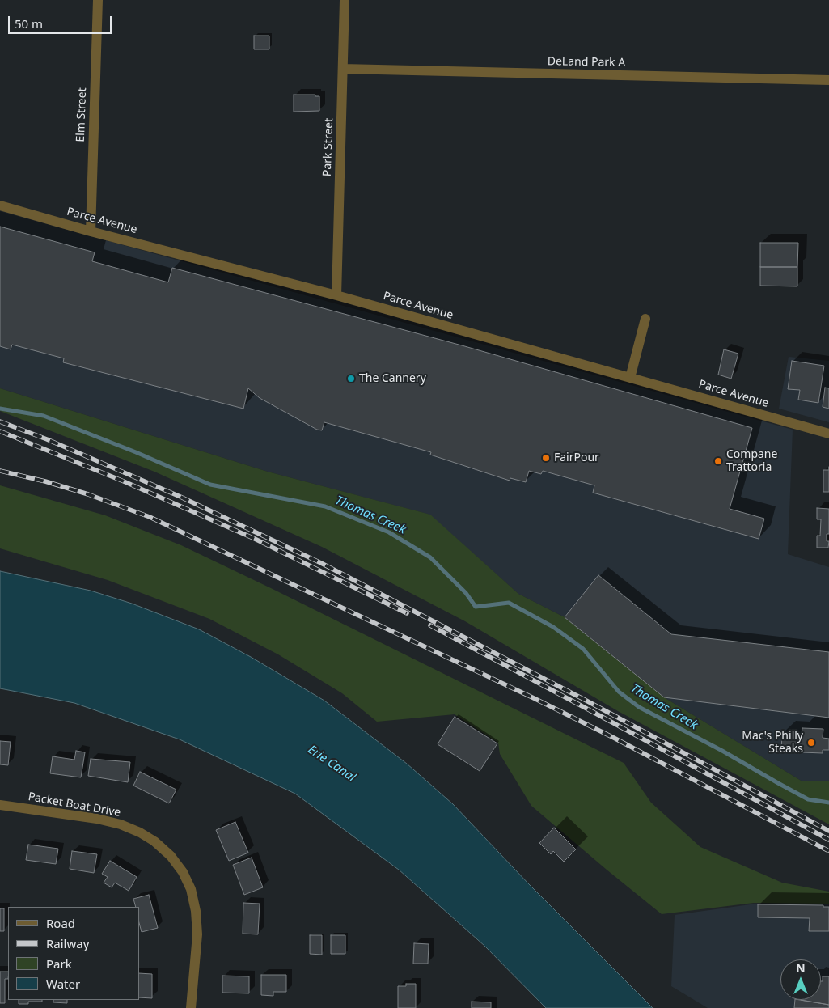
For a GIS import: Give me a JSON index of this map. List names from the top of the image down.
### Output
{
  "streets": {
    "street": [
      "DeLand Park A",
      "Elm Street",
      "Park Street",
      "Parce Avenue",
      "Packet Boat Drive"
    ]
  },
  "crossings": [
    ["DeLand Park A", "Park Street"],
    ["Elm Street", "Parce Avenue"],
    ["Park Street", "Parce Avenue"]
  ],
  "water": ["Thomas Creek", "Erie Canal"],
  "places": [
    "The Cannery",
    "FairPour",
    "Compane Trattoria",
    "Mac's Philly Steaks"
  ],
  "legend": [
    "Road",
    "Railway",
    "Park",
    "Water"
  ],
  "scale_bar": "50 m",
  "north": "top"
}
